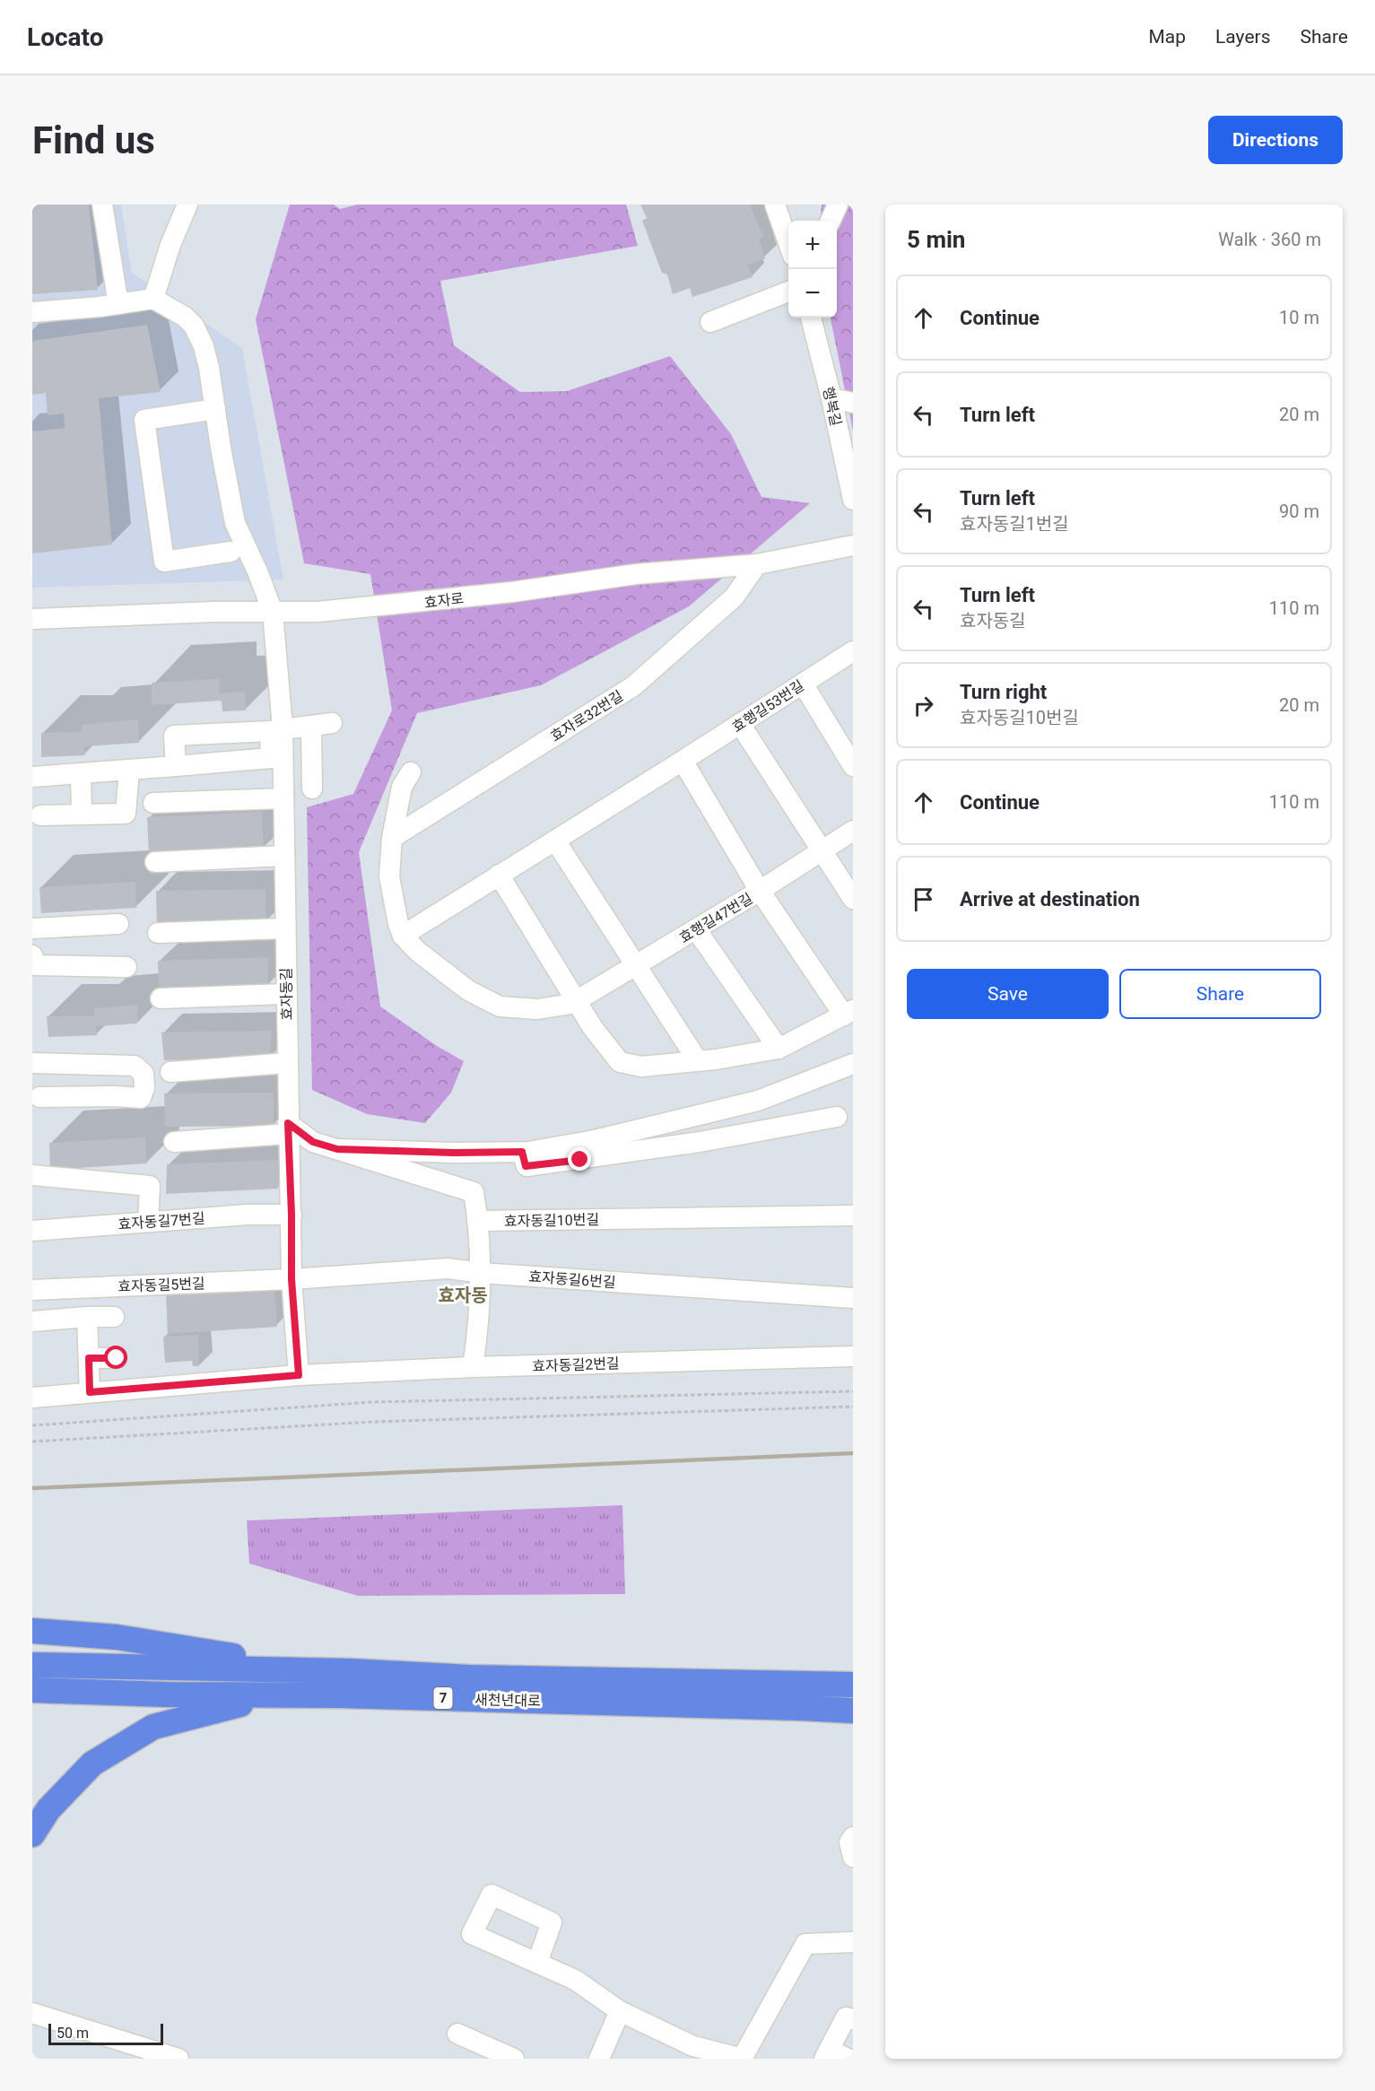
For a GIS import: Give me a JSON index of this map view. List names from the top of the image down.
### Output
{
  "streets": {
    "main road": ["7", "새천년대로"],
    "street": [
      "행복길",
      "효자로",
      "효행길53번길",
      "효자로32번길",
      "효행길47번길",
      "효자동길",
      "효자동길10번길",
      "효자동길7번길",
      "효자동길6번길",
      "효자동길5번길",
      "효자동길2번길"
    ]
  },
  "crossings": [
    ["효자로", "효자로32번길"],
    ["효자로", "효자동길"],
    ["효자동길", "효자동길7번길"],
    ["효자동길", "효자동길6번길"],
    ["효자동길", "효자동길5번길"],
    ["효자동길", "효자동길2번길"],
    ["효자동길6번길", "효자동길5번길"]
  ],
  "districts": ["효자동"],
  "scale_bar": "50 m",
  "page": {
    "header": "Locato",
    "nav": ["Map", "Layers", "Share"],
    "buttons": [
      "Directions",
      ["Save", "Share"]
    ],
    "title": "Find us",
    "heading": ["5 min", "Walk · 360 m"],
    "map_buttons": ["+", "−"],
    "list": [
      ["Continue", "10 m"],
      ["Turn left", "20 m"],
      ["Turn left", "효자동길1번길", "90 m"],
      ["Turn left", "효자동길", "110 m"],
      ["Turn right", "효자동길10번길", "20 m"],
      ["Continue", "110 m"],
      "Arrive at destination"
    ],
    "scale": "50 m"
  }
}
